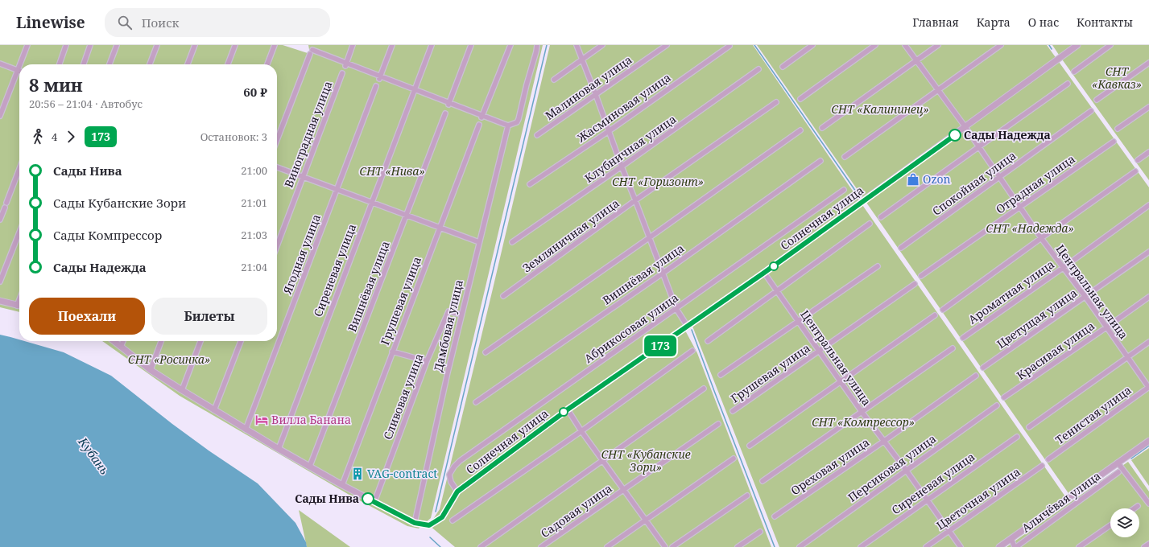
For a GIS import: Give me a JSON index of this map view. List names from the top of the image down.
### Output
{
  "streets": {
    "street": [
      "Малиновая улица",
      "Жасминовая улица",
      "Виноградная улица",
      "Клубничная улица",
      "Спокойная улица",
      "Отрадная улица",
      "Солнечная улица",
      "Земляничная улица",
      "Ягодная улица",
      "Сиреневая улица",
      "Вишнёвая улица",
      "Ароматная улица",
      "Центральная улица",
      "Грушевая улица",
      "Цветущая улица",
      "Дамбовая улица",
      "Абрикосовая улица",
      "Красивая улица",
      "Сливовая улица",
      "Тенистая улица",
      "Ореховая улица",
      "Персиковая улица",
      "Цветочная улица",
      "Алычёвая улица",
      "Садовая улица"
    ]
  },
  "crossings": [
    ["Спокойная улица", "Центральная улица"],
    ["Отрадная улица", "Центральная улица"],
    ["Солнечная улица", "Центральная улица"],
    ["Солнечная улица", "Дамбовая улица"],
    ["Солнечная улица", "Абрикосовая улица"],
    ["Сиреневая улица", "Центральная улица"],
    ["Ароматная улица", "Центральная улица"],
    ["Центральная улица", "Грушевая улица"],
    ["Центральная улица", "Цветущая улица"],
    ["Центральная улица", "Красивая улица"],
    ["Центральная улица", "Тенистая улица"],
    ["Центральная улица", "Ореховая улица"],
    ["Центральная улица", "Персиковая улица"],
    ["Центральная улица", "Цветочная улица"],
    ["Дамбовая улица", "Сливовая улица"]
  ],
  "water": ["Кубань"],
  "parks": [
    "СНТ «Кавказ»",
    "СНТ «Калининец»",
    "СНТ «Нива»",
    "СНТ «Горизонт»",
    "СНТ «Надежда»",
    "СНТ «Росинка»",
    "СНТ «Компрессор»",
    "СНТ «Кубанские Зори»"
  ],
  "places": {
    "other": ["Сады Надежда", "Сады Нива"],
    "shop": ["Ozon"],
    "hotel": ["Вилла Банана"],
    "building": ["VAG-contract"]
  },
  "lines": ["bus line 173"],
  "page": {
    "header": "Linewise",
    "search": "Поиск",
    "nav": [
      "Главная",
      "Карта",
      "О нас",
      "Контакты"
    ],
    "on_map": "173",
    "heading": ["8 мин", "20:56 – 21:04 · Автобус", "60 ₽"],
    "legs": ["4", "173", "Остановок: 3"],
    "list": [
      {
        "name": "Сады Нива",
        "value": "21:00"
      },
      {
        "name": "Сады Кубанские Зори",
        "value": "21:01"
      },
      {
        "name": "Сады Компрессор",
        "value": "21:03"
      },
      {
        "name": "Сады Надежда",
        "value": "21:04"
      }
    ],
    "buttons": ["Поехали", "Билеты"]
  }
}
